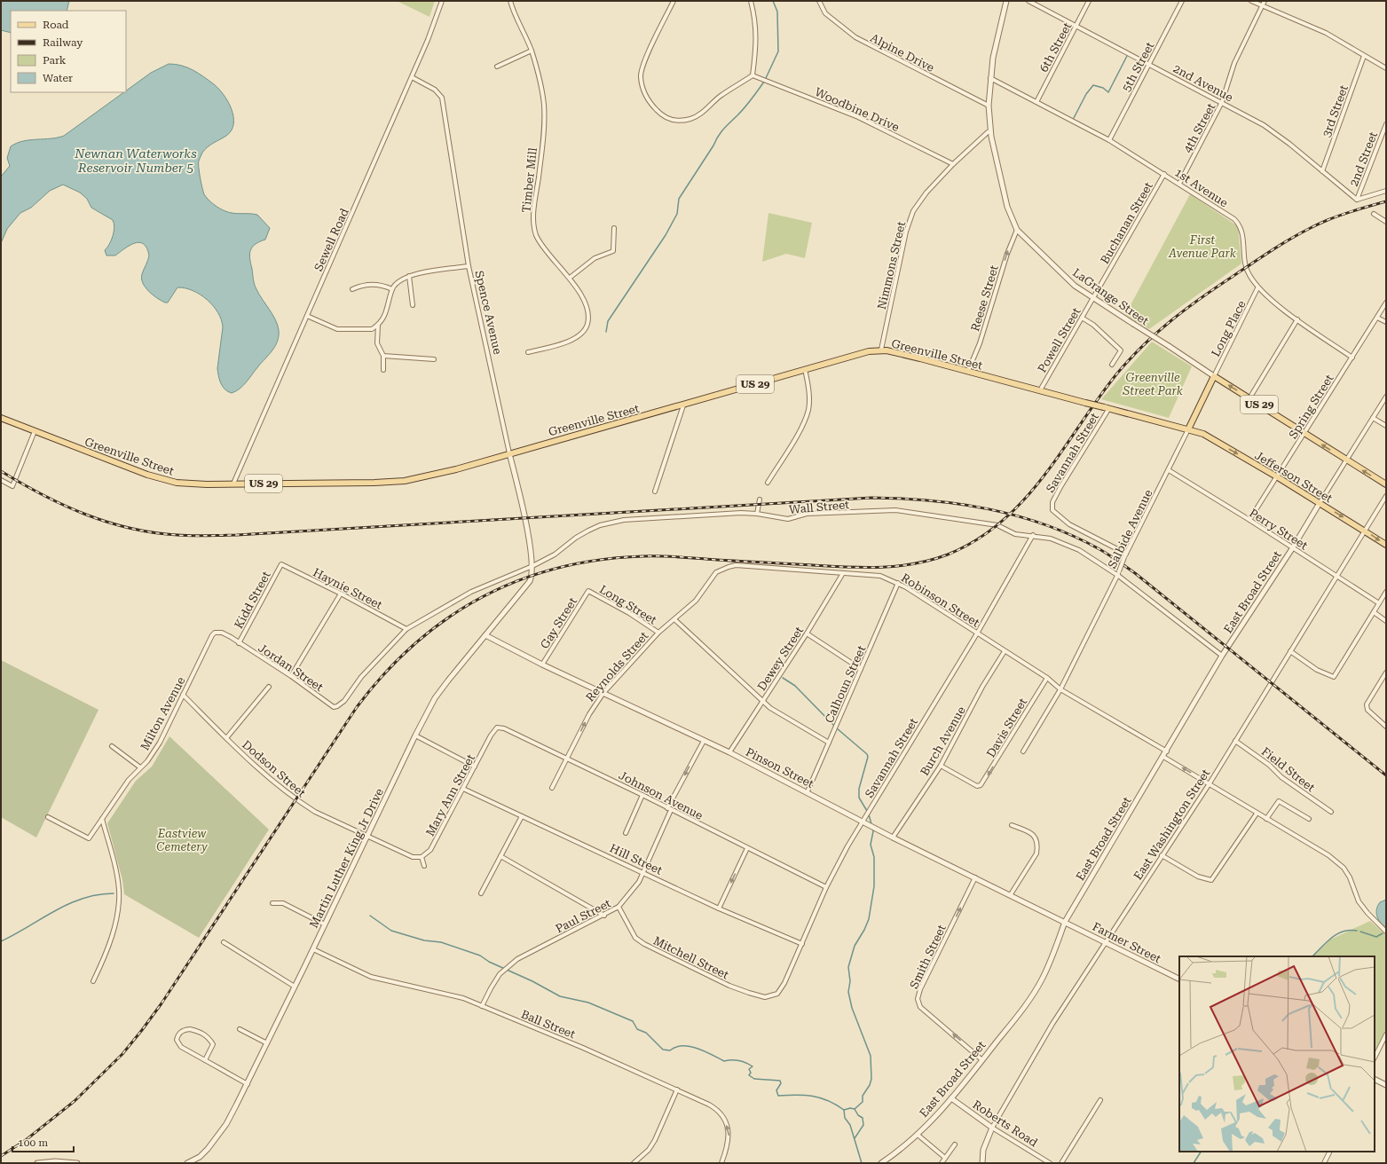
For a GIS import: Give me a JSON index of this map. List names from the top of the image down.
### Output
{
  "streets": {
    "main road": [
      "LaGrange Street",
      "Greenville Street",
      "US 29",
      "Jefferson Street",
      "Salbide Avenue"
    ],
    "street": [
      "6th Street",
      "Alpine Drive",
      "5th Street",
      "2nd Avenue",
      "Woodbine Drive",
      "3rd Street",
      "4th Street",
      "2nd Street",
      "Timber Mill",
      "1st Avenue",
      "Buchanan Street",
      "Sewell Road",
      "Nimmons Street",
      "Reese Street",
      "Spence Avenue",
      "Long Place",
      "Powell Street",
      "Spring Street",
      "Savannah Street",
      "Wall Street",
      "Perry Street",
      "Haynie Street",
      "East Broad Street",
      "Kidd Street",
      "Robinson Street",
      "Long Street",
      "Gay Street",
      "Dewey Street",
      "Reynolds Street",
      "Jordan Street",
      "Calhoun Street",
      "Milton Avenue",
      "Davis Street",
      "Burch Avenue",
      "Pinson Street",
      "Dodson Street",
      "Field Street",
      "Mary Ann Street",
      "Johnson Avenue",
      "East Washington Street",
      "Martin Luther King Jr Drive",
      "Hill Street",
      "Paul Street",
      "Farmer Street",
      "Smith Street",
      "Mitchell Street",
      "Ball Street",
      "Roberts Road"
    ]
  },
  "crossings": [
    ["6th Street", "2nd Avenue"],
    ["6th Street", "1st Avenue"],
    ["Alpine Drive", "LaGrange Street"],
    ["5th Street", "2nd Avenue"],
    ["5th Street", "1st Avenue"],
    ["2nd Avenue", "3rd Street"],
    ["2nd Avenue", "4th Street"],
    ["2nd Avenue", "2nd Street"],
    ["Woodbine Drive", "Nimmons Street"],
    ["4th Street", "1st Avenue"],
    ["1st Avenue", "Buchanan Street"],
    ["1st Avenue", "LaGrange Street"],
    ["1st Avenue", "Long Place"],
    ["1st Avenue", "Spring Street"],
    ["Buchanan Street", "LaGrange Street"],
    ["Buchanan Street", "Powell Street"],
    ["Sewell Road", "Spence Avenue"],
    ["Sewell Road", "Greenville Street"],
    ["Nimmons Street", "LaGrange Street"],
    ["Nimmons Street", "Greenville Street"],
    ["LaGrange Street", "Reese Street"],
    ["LaGrange Street", "Long Place"],
    ["LaGrange Street", "Powell Street"],
    ["LaGrange Street", "US 29"],
    ["LaGrange Street", "Spring Street"],
    ["LaGrange Street", "Salbide Avenue"],
    ["Reese Street", "Greenville Street"],
    ["Spence Avenue", "Greenville Street"],
    ["Spence Avenue", "Wall Street"],
    ["Spence Avenue", "Martin Luther King Jr Drive"],
    ["Long Place", "Salbide Avenue"],
    ["Powell Street", "Greenville Street"],
    ["Greenville Street", "Savannah Street"],
    ["Greenville Street", "Jefferson Street"],
    ["Greenville Street", "Salbide Avenue"],
    ["Spring Street", "Jefferson Street"],
    ["Spring Street", "Perry Street"],
    ["Savannah Street", "Wall Street"],
    ["Savannah Street", "Salbide Avenue"],
    ["Savannah Street", "Robinson Street"],
    ["Savannah Street", "Pinson Street"],
    ["Savannah Street", "Johnson Avenue"],
    ["Savannah Street", "Hill Street"],
    ["Savannah Street", "Mitchell Street"],
    ["Jefferson Street", "Salbide Avenue"],
    ["Jefferson Street", "East Broad Street"],
    ["Jefferson Street", "East Washington Street"],
    ["Wall Street", "Salbide Avenue"],
    ["Wall Street", "Haynie Street"],
    ["Wall Street", "East Broad Street"],
    ["Wall Street", "Jordan Street"],
    ["Wall Street", "Martin Luther King Jr Drive"],
    ["Salbide Avenue", "Perry Street"],
    ["Salbide Avenue", "Robinson Street"],
    ["Perry Street", "East Broad Street"],
    ["Perry Street", "East Washington Street"],
    ["Haynie Street", "Kidd Street"],
    ["East Broad Street", "Robinson Street"],
    ["East Broad Street", "Pinson Street"],
    ["East Broad Street", "Farmer Street"],
    ["East Broad Street", "Smith Street"],
    ["East Broad Street", "Roberts Road"],
    ["Kidd Street", "Jordan Street"],
    ["Kidd Street", "Milton Avenue"],
    ["Robinson Street", "Dewey Street"],
    ["Robinson Street", "Reynolds Street"],
    ["Robinson Street", "Calhoun Street"],
    ["Robinson Street", "Davis Street"],
    ["Robinson Street", "Burch Avenue"],
    ["Long Street", "Gay Street"],
    ["Long Street", "Reynolds Street"],
    ["Gay Street", "Pinson Street"],
    ["Dewey Street", "Pinson Street"],
    ["Reynolds Street", "Pinson Street"],
    ["Reynolds Street", "Johnson Avenue"],
    ["Jordan Street", "Milton Avenue"],
    ["Calhoun Street", "Pinson Street"],
    ["Milton Avenue", "Dodson Street"],
    ["Davis Street", "Burch Avenue"],
    ["Burch Avenue", "Pinson Street"],
    ["Pinson Street", "Martin Luther King Jr Drive"],
    ["Pinson Street", "Farmer Street"],
    ["Pinson Street", "Smith Street"],
    ["Dodson Street", "Martin Luther King Jr Drive"],
    ["Field Street", "East Washington Street"],
    ["Mary Ann Street", "Johnson Avenue"],
    ["Mary Ann Street", "Hill Street"],
    ["Johnson Avenue", "Paul Street"],
    ["East Washington Street", "Farmer Street"],
    ["East Washington Street", "Roberts Road"],
    ["Martin Luther King Jr Drive", "Ball Street"],
    ["Hill Street", "Paul Street"],
    ["Paul Street", "Mitchell Street"],
    ["Paul Street", "Ball Street"]
  ],
  "one_way": [
    "Reese Street",
    "Jefferson Street",
    "Reynolds Street",
    "Davis Street",
    "Smith Street"
  ],
  "water": ["Newnan Waterworks Reservoir Number 5"],
  "parks": ["First Avenue Park", "Greenville Street Park", "Eastview Cemetery"],
  "legend": [
    "Road",
    "Railway",
    "Park",
    "Water"
  ],
  "scale_bar": "100 m"
}
